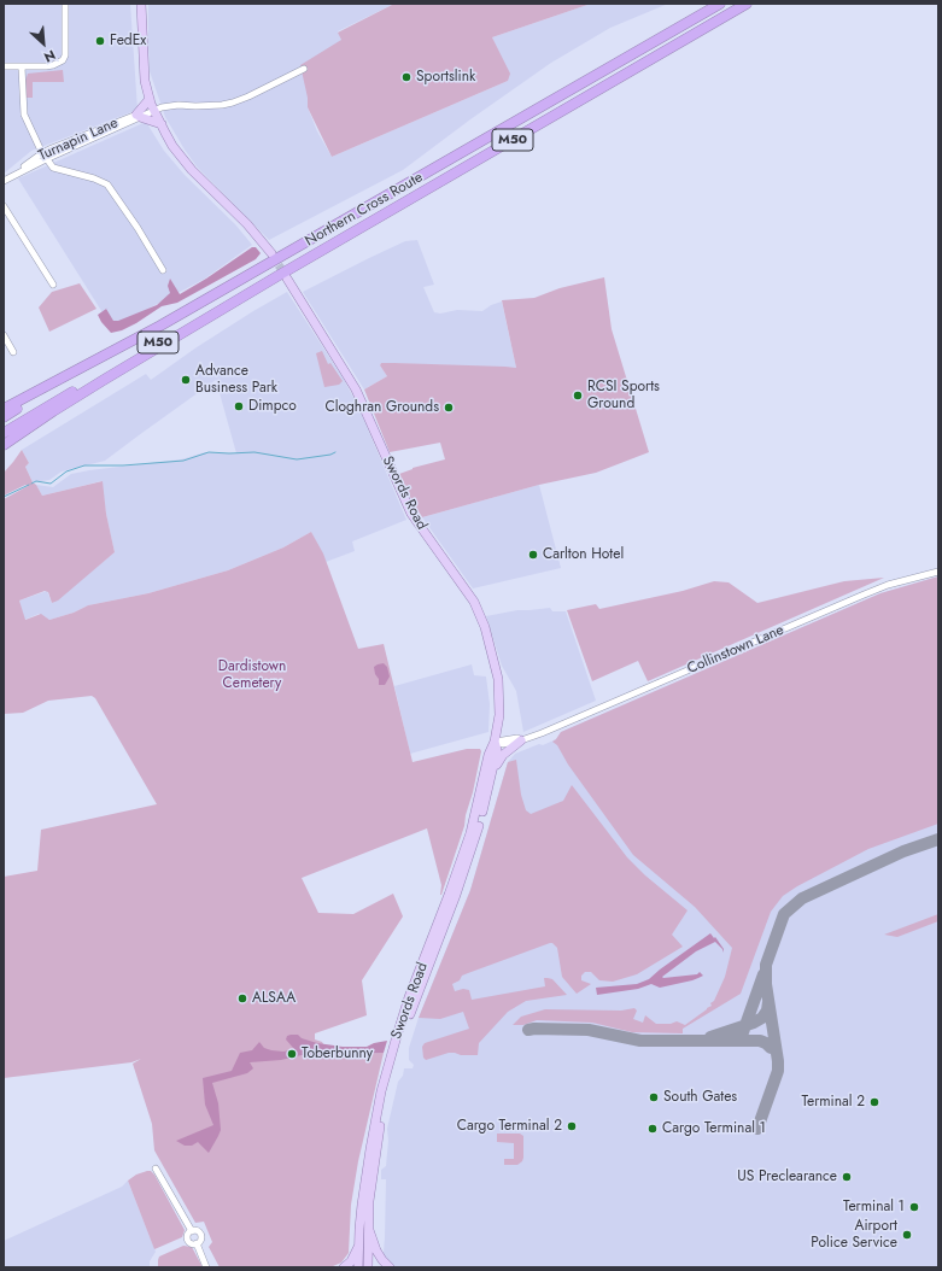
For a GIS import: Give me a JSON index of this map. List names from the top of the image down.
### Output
{
  "streets": {
    "highway": ["M50", "Northern Cross Route"],
    "main road": ["Swords Road"],
    "street": ["Turnapin Lane", "Collinstown Lane"]
  },
  "crossings": [
    ["M50", "Northern Cross Route"],
    ["M50", "Swords Road"],
    ["Northern Cross Route", "Swords Road"],
    ["Swords Road", "Collinstown Lane"]
  ],
  "parks": ["Dardistown Cemetery"],
  "places": [
    "FedEx",
    "Sportslink",
    "Advance Business Park",
    "RCSI Sports Ground",
    "Dimpco",
    "Cloghran Grounds",
    "Carlton Hotel",
    "ALSAA",
    "Toberbunny",
    "South Gates",
    "Terminal 2",
    "Cargo Terminal 2",
    "Cargo Terminal 1",
    "US Preclearance",
    "Terminal 1",
    "Airport Police Service"
  ],
  "north": "bottom right"
}
